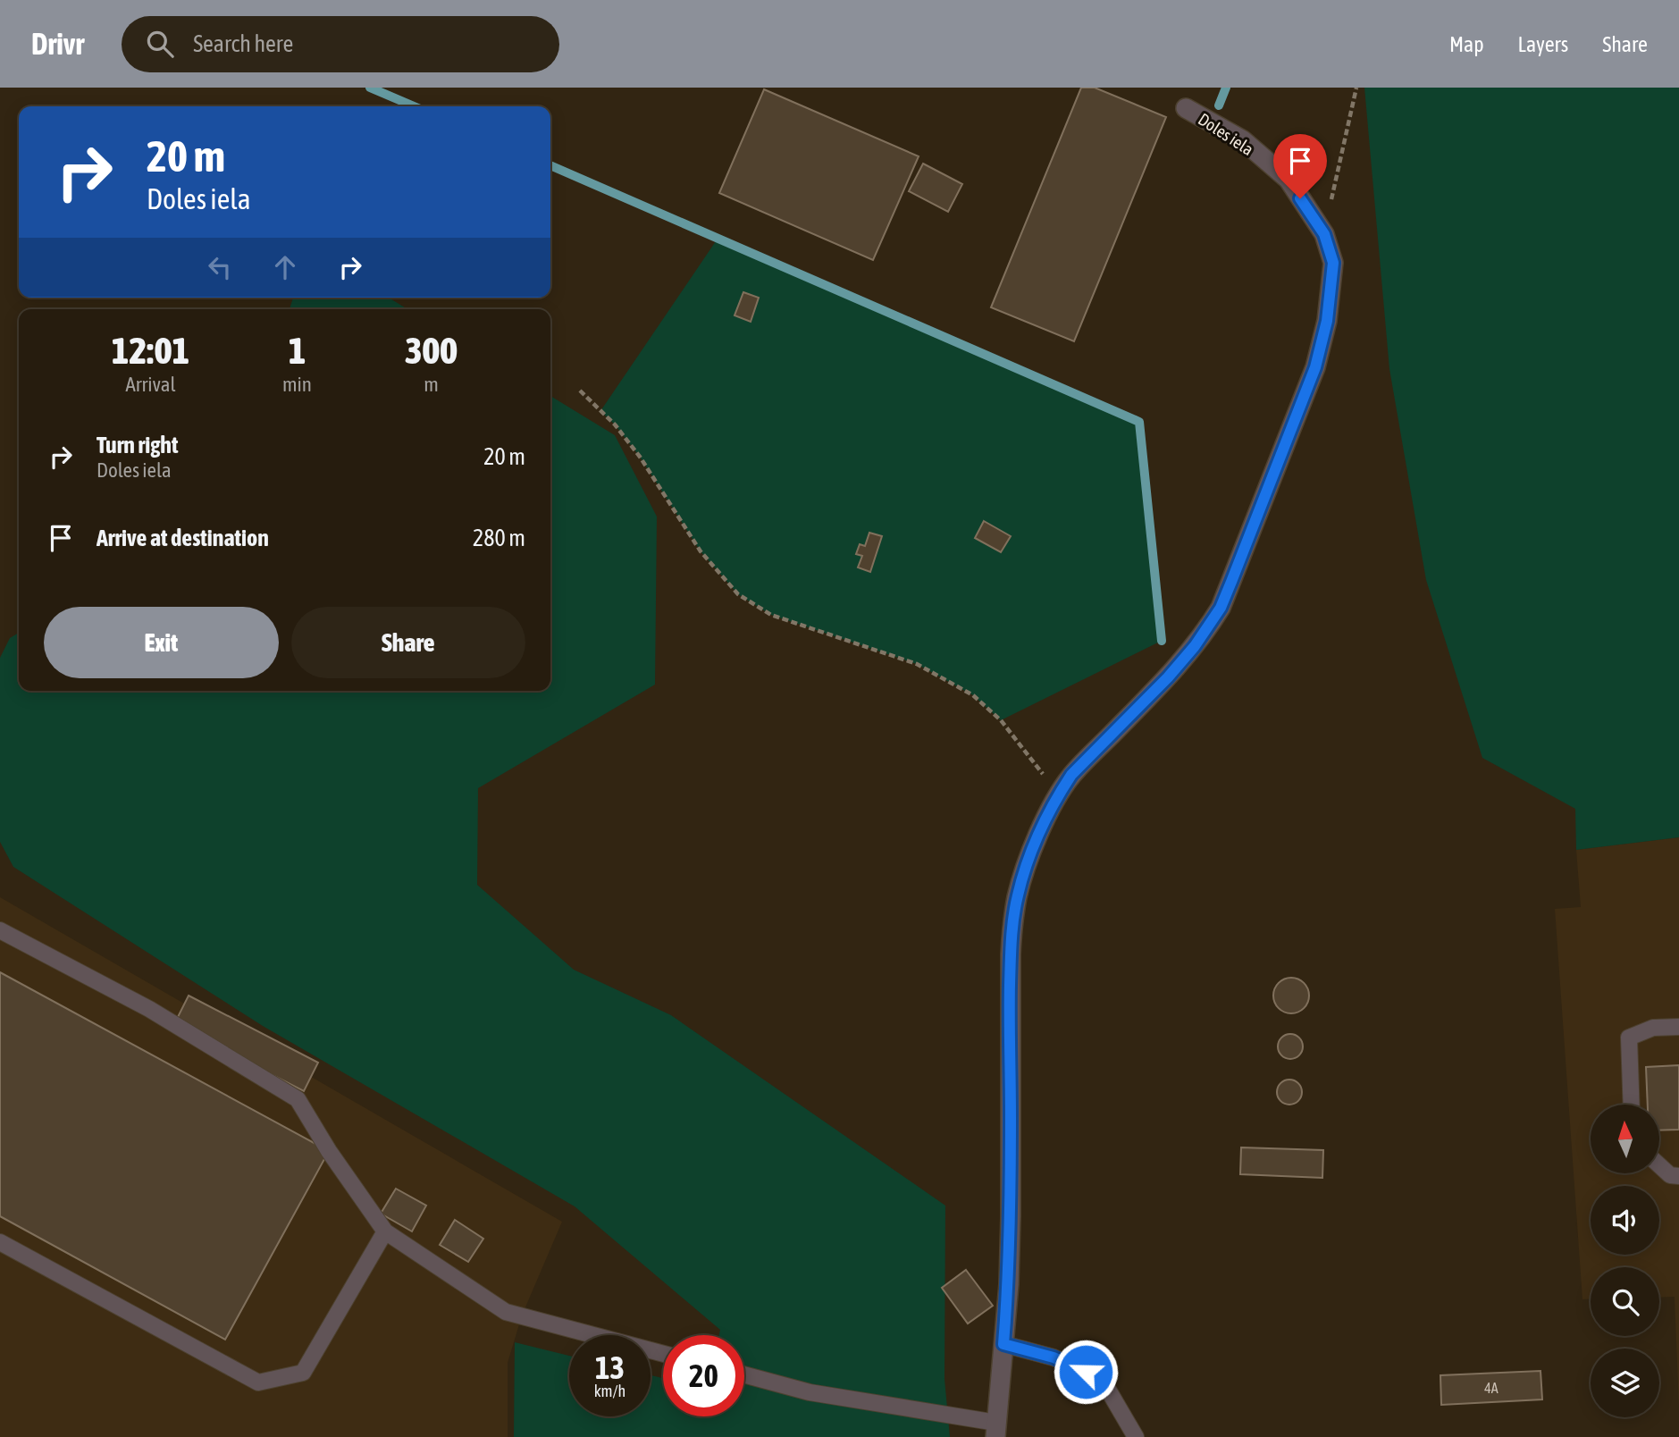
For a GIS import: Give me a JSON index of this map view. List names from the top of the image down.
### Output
{
  "streets": {
    "street": ["Doles iela"]
  },
  "house_numbers": ["4A"],
  "north": "top",
  "page": {
    "header": "Drivr",
    "search": "Search here",
    "nav": ["Map", "Layers", "Share"],
    "turn": ["20 m", "Doles iela"],
    "eta": [
      "12:01",
      "Arrival",
      "1",
      "min",
      "300",
      "m"
    ],
    "list": [
      {
        "name": "Turn right",
        "note": "Doles iela",
        "value": "20 m"
      },
      {
        "name": "Arrive at destination",
        "value": "280 m"
      }
    ],
    "buttons": ["Exit", "Share"],
    "speed": "13 km/h",
    "limit": "20"
  }
}
